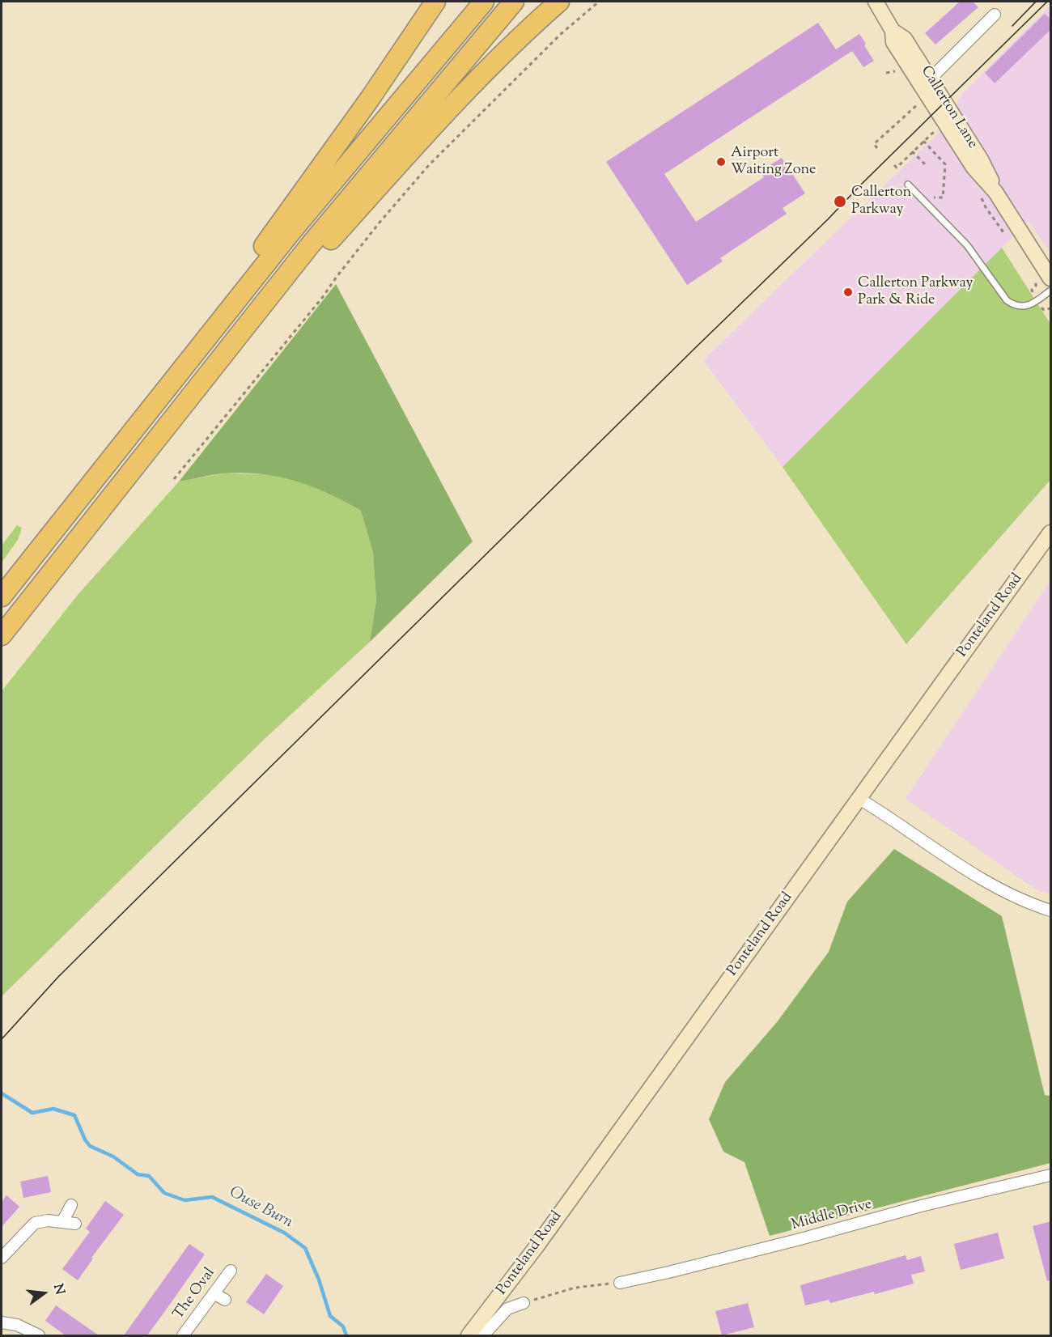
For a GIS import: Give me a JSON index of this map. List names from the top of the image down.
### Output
{
  "streets": {
    "main road": ["Callerton Lane", "Ponteland Road"],
    "street": ["Middle Drive", "The Oval"]
  },
  "water": ["Ouse Burn"],
  "places": ["Airport Waiting Zone", "Callerton Parkway", "Callerton Parkway Park & Ride"],
  "north": "right"
}
